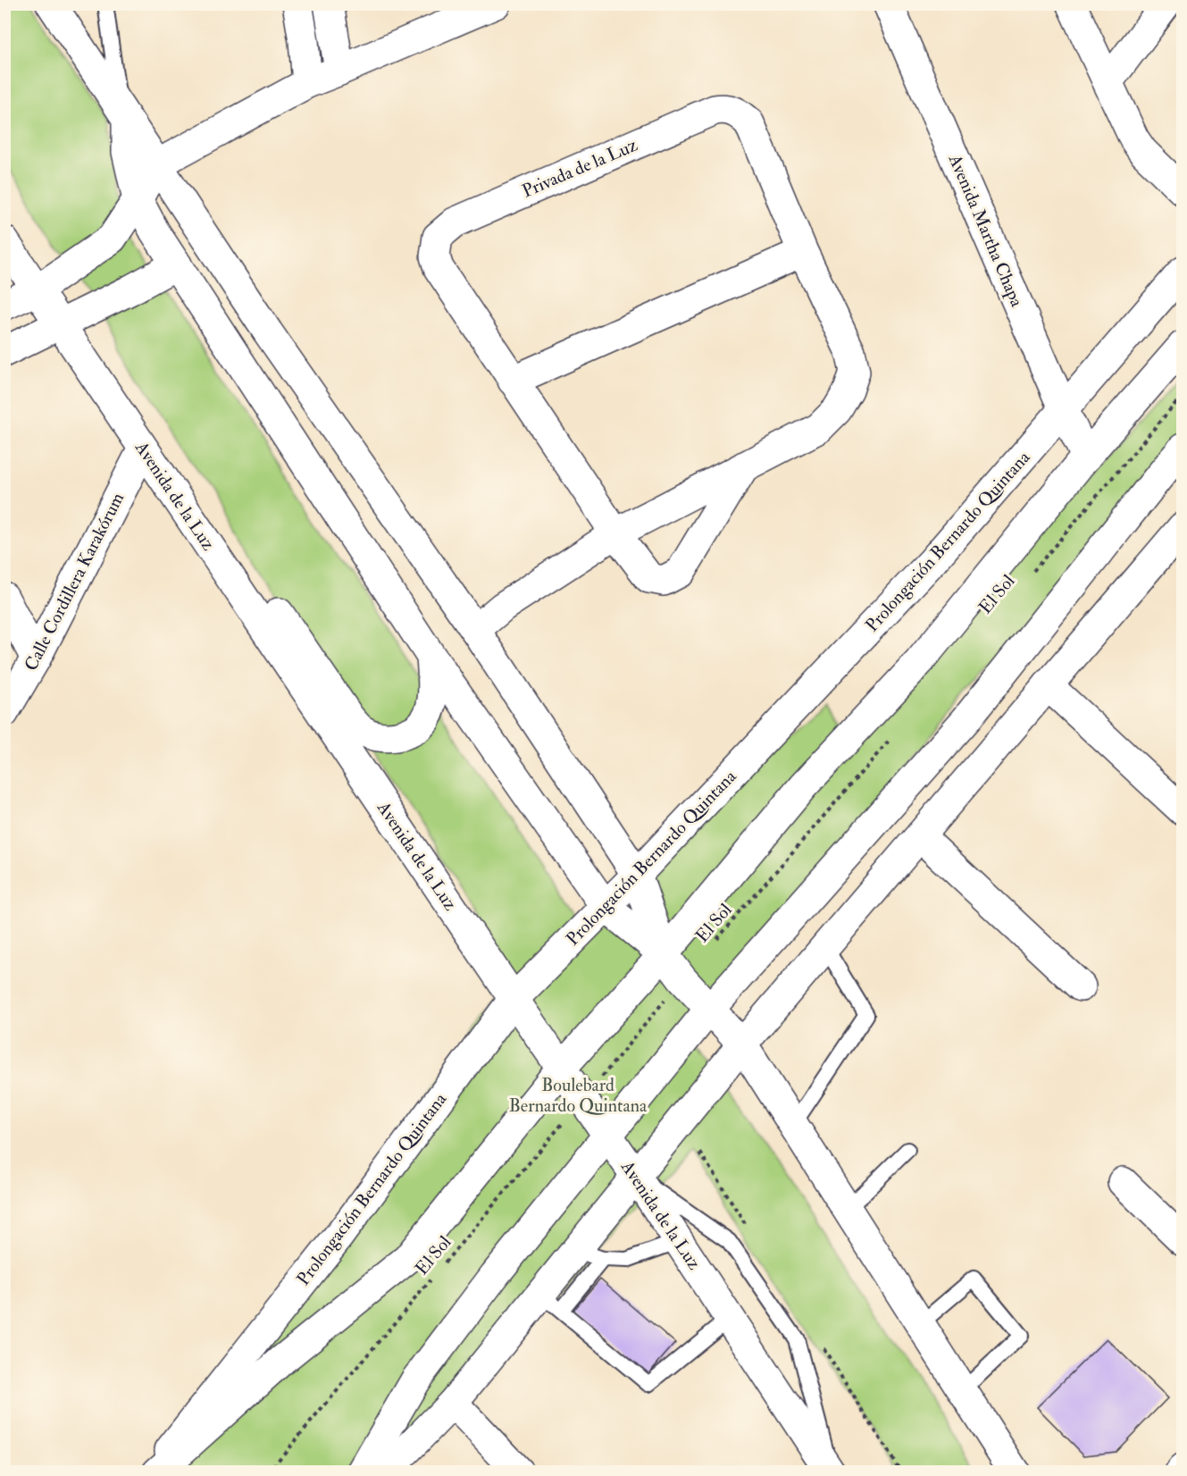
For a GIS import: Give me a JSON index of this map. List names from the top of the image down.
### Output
{
  "streets": {
    "street": [
      "Privada de la Luz",
      "Avenida Martha Chapa",
      "Avenida de la Luz",
      "Prolongación Bernardo Quintana",
      "Calle Cordillera Karakórum"
    ],
    "path": ["El Sol"]
  },
  "crossings": [
    ["Avenida Martha Chapa", "Prolongación Bernardo Quintana"],
    ["Avenida de la Luz", "Prolongación Bernardo Quintana"],
    ["Avenida de la Luz", "Calle Cordillera Karakórum"],
    ["Avenida de la Luz", "El Sol"]
  ],
  "parks": ["Boulebard Bernardo Quintana"]
}
